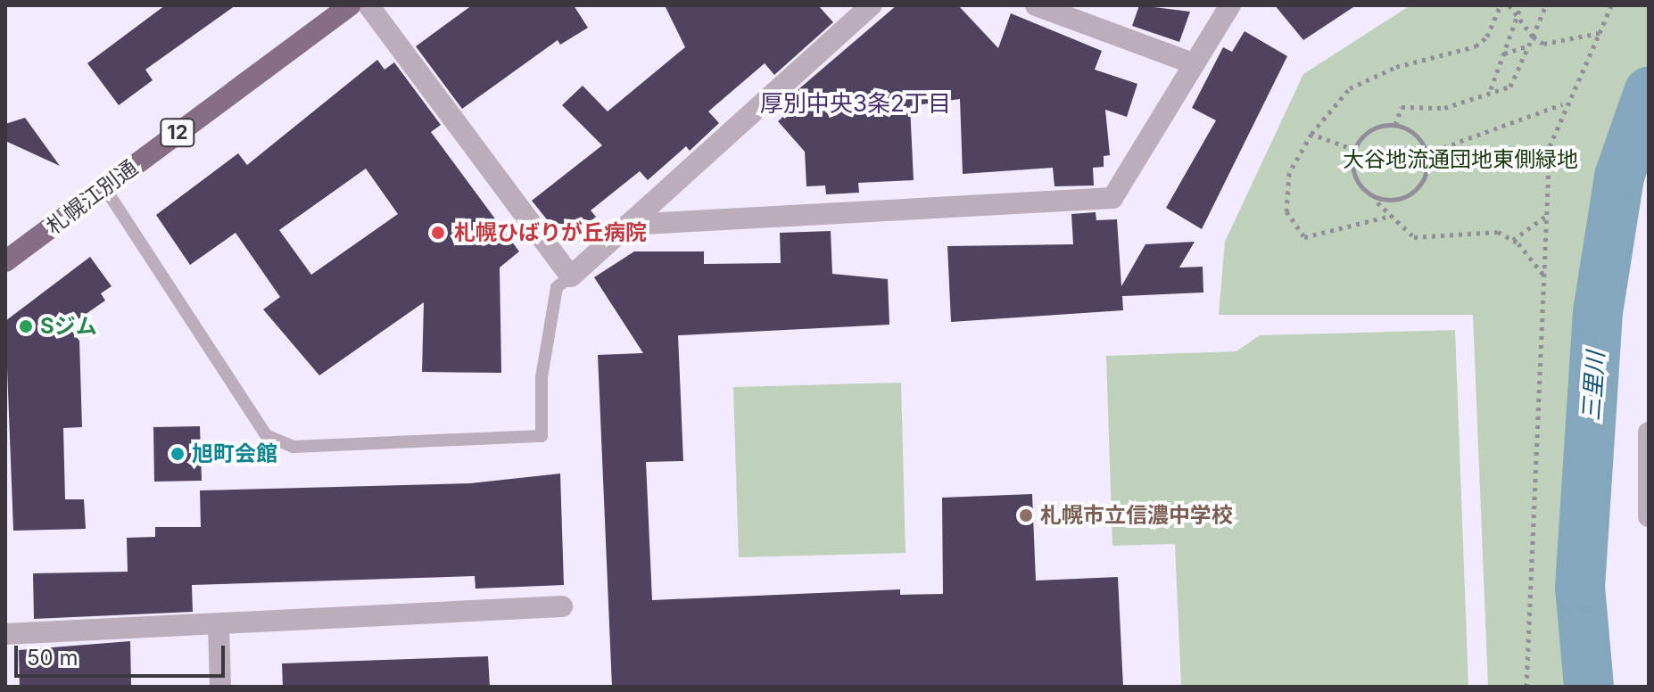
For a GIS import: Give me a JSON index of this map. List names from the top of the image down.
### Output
{
  "streets": {
    "highway": ["12", "札幌江別通"]
  },
  "districts": ["厚別中央3条2丁目"],
  "water": ["三里川"],
  "parks": ["大谷地流通団地東側緑地"],
  "places": [
    "札幌ひばりが丘病院",
    "Sジム",
    "旭町会館",
    "札幌市立信濃中学校"
  ],
  "scale_bar": "50 m"
}
